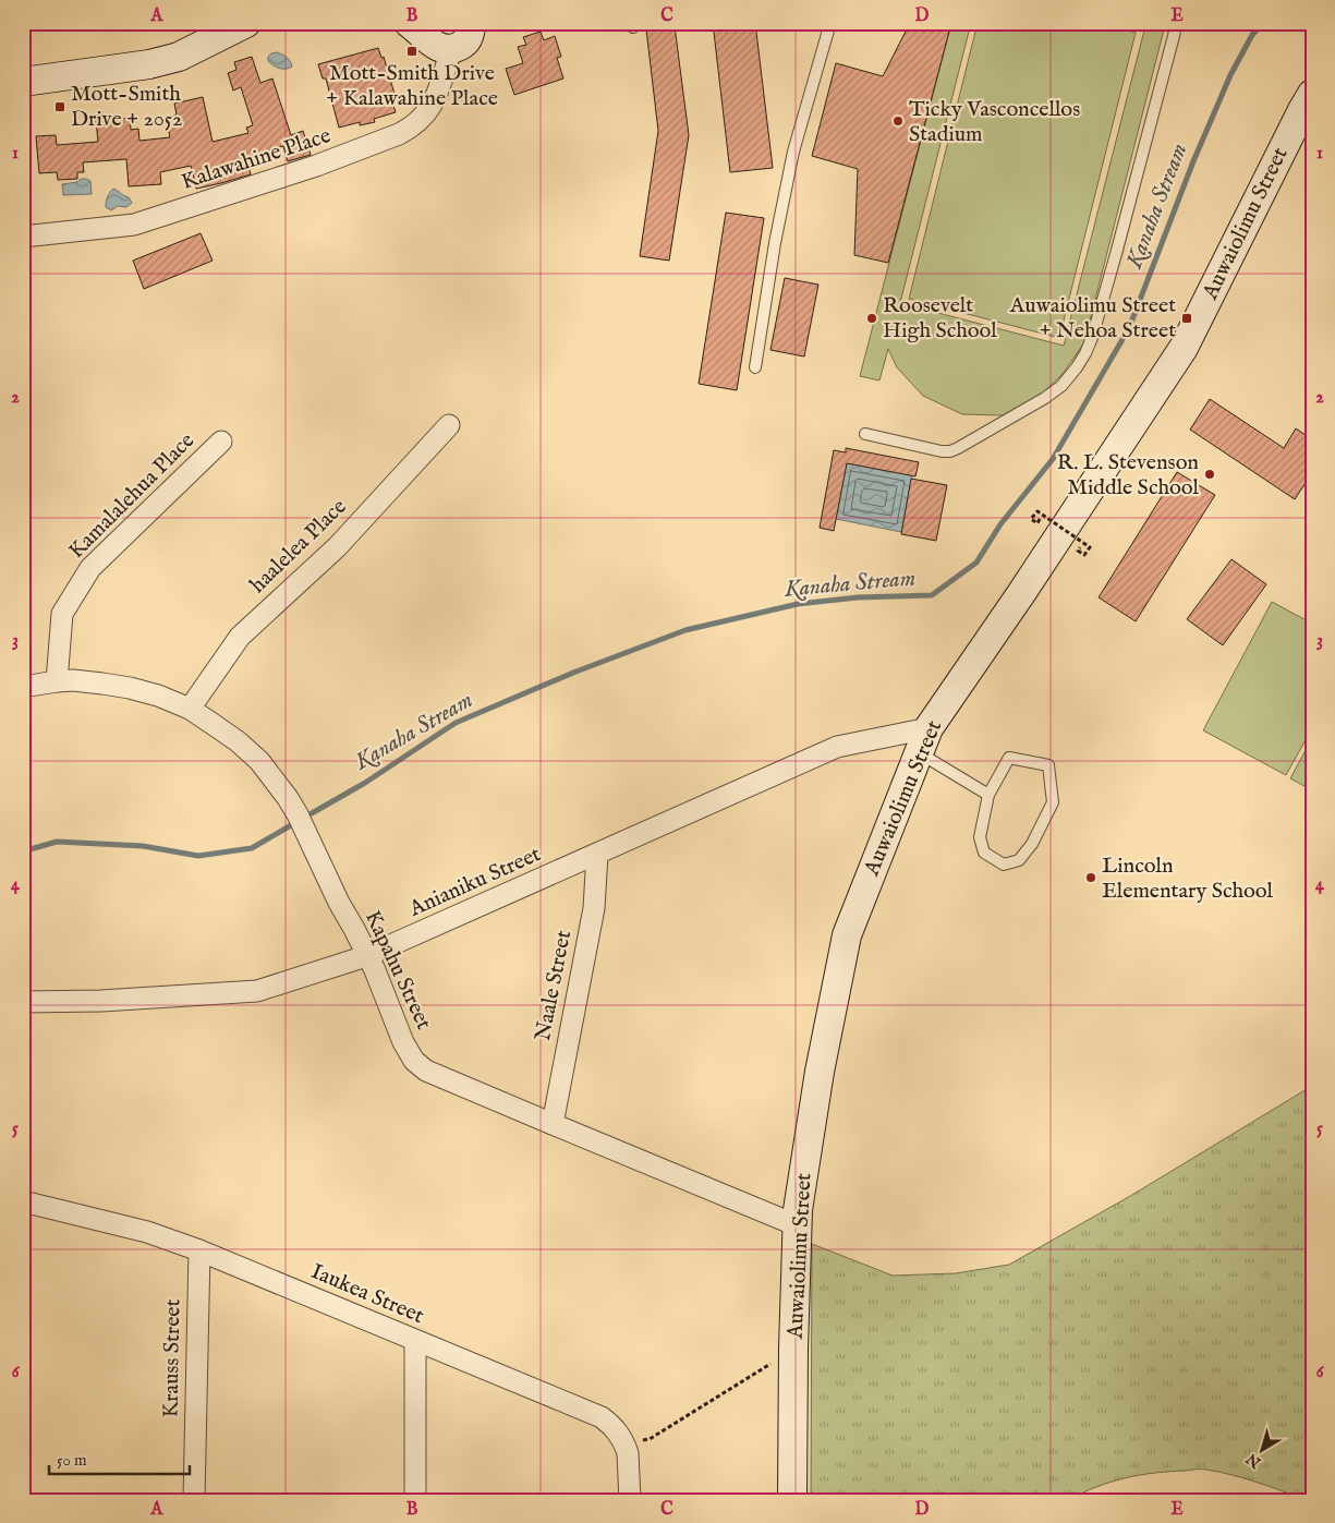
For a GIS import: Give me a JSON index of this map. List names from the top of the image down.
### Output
{
  "streets": {
    "street": [
      "Kalawahine Place",
      "Auwaiolimu Street",
      "Kamalalehua Place",
      "haalelea Place",
      "Anianiku Street",
      "Kapahu Street",
      "Naale Street",
      "Iaukea Street",
      "Krauss Street"
    ]
  },
  "crossings": [
    ["Auwaiolimu Street", "Anianiku Street"],
    ["Auwaiolimu Street", "Kapahu Street"],
    ["Kamalalehua Place", "Kapahu Street"],
    ["haalelea Place", "Kapahu Street"],
    ["Anianiku Street", "Kapahu Street"],
    ["Anianiku Street", "Naale Street"],
    ["Kapahu Street", "Naale Street"],
    ["Iaukea Street", "Krauss Street"]
  ],
  "water": ["Kanaha Stream"],
  "places": {
    "transit": ["Mott-Smith Drive + Kalawahine Place", "Mott-Smith Drive + 2052", "Auwaiolimu Street + Nehoa Street"],
    "other": [
      "Ticky Vasconcellos Stadium",
      "Roosevelt High School",
      "R. L. Stevenson Middle School",
      "Lincoln Elementary School"
    ]
  },
  "scale_bar": "50 m",
  "north": "bottom left",
  "grid": {
    "columns": [
      "A",
      "B",
      "C",
      "D",
      "E"
    ],
    "rows": [
      "1",
      "2",
      "3",
      "4",
      "5",
      "6"
    ]
  }
}
